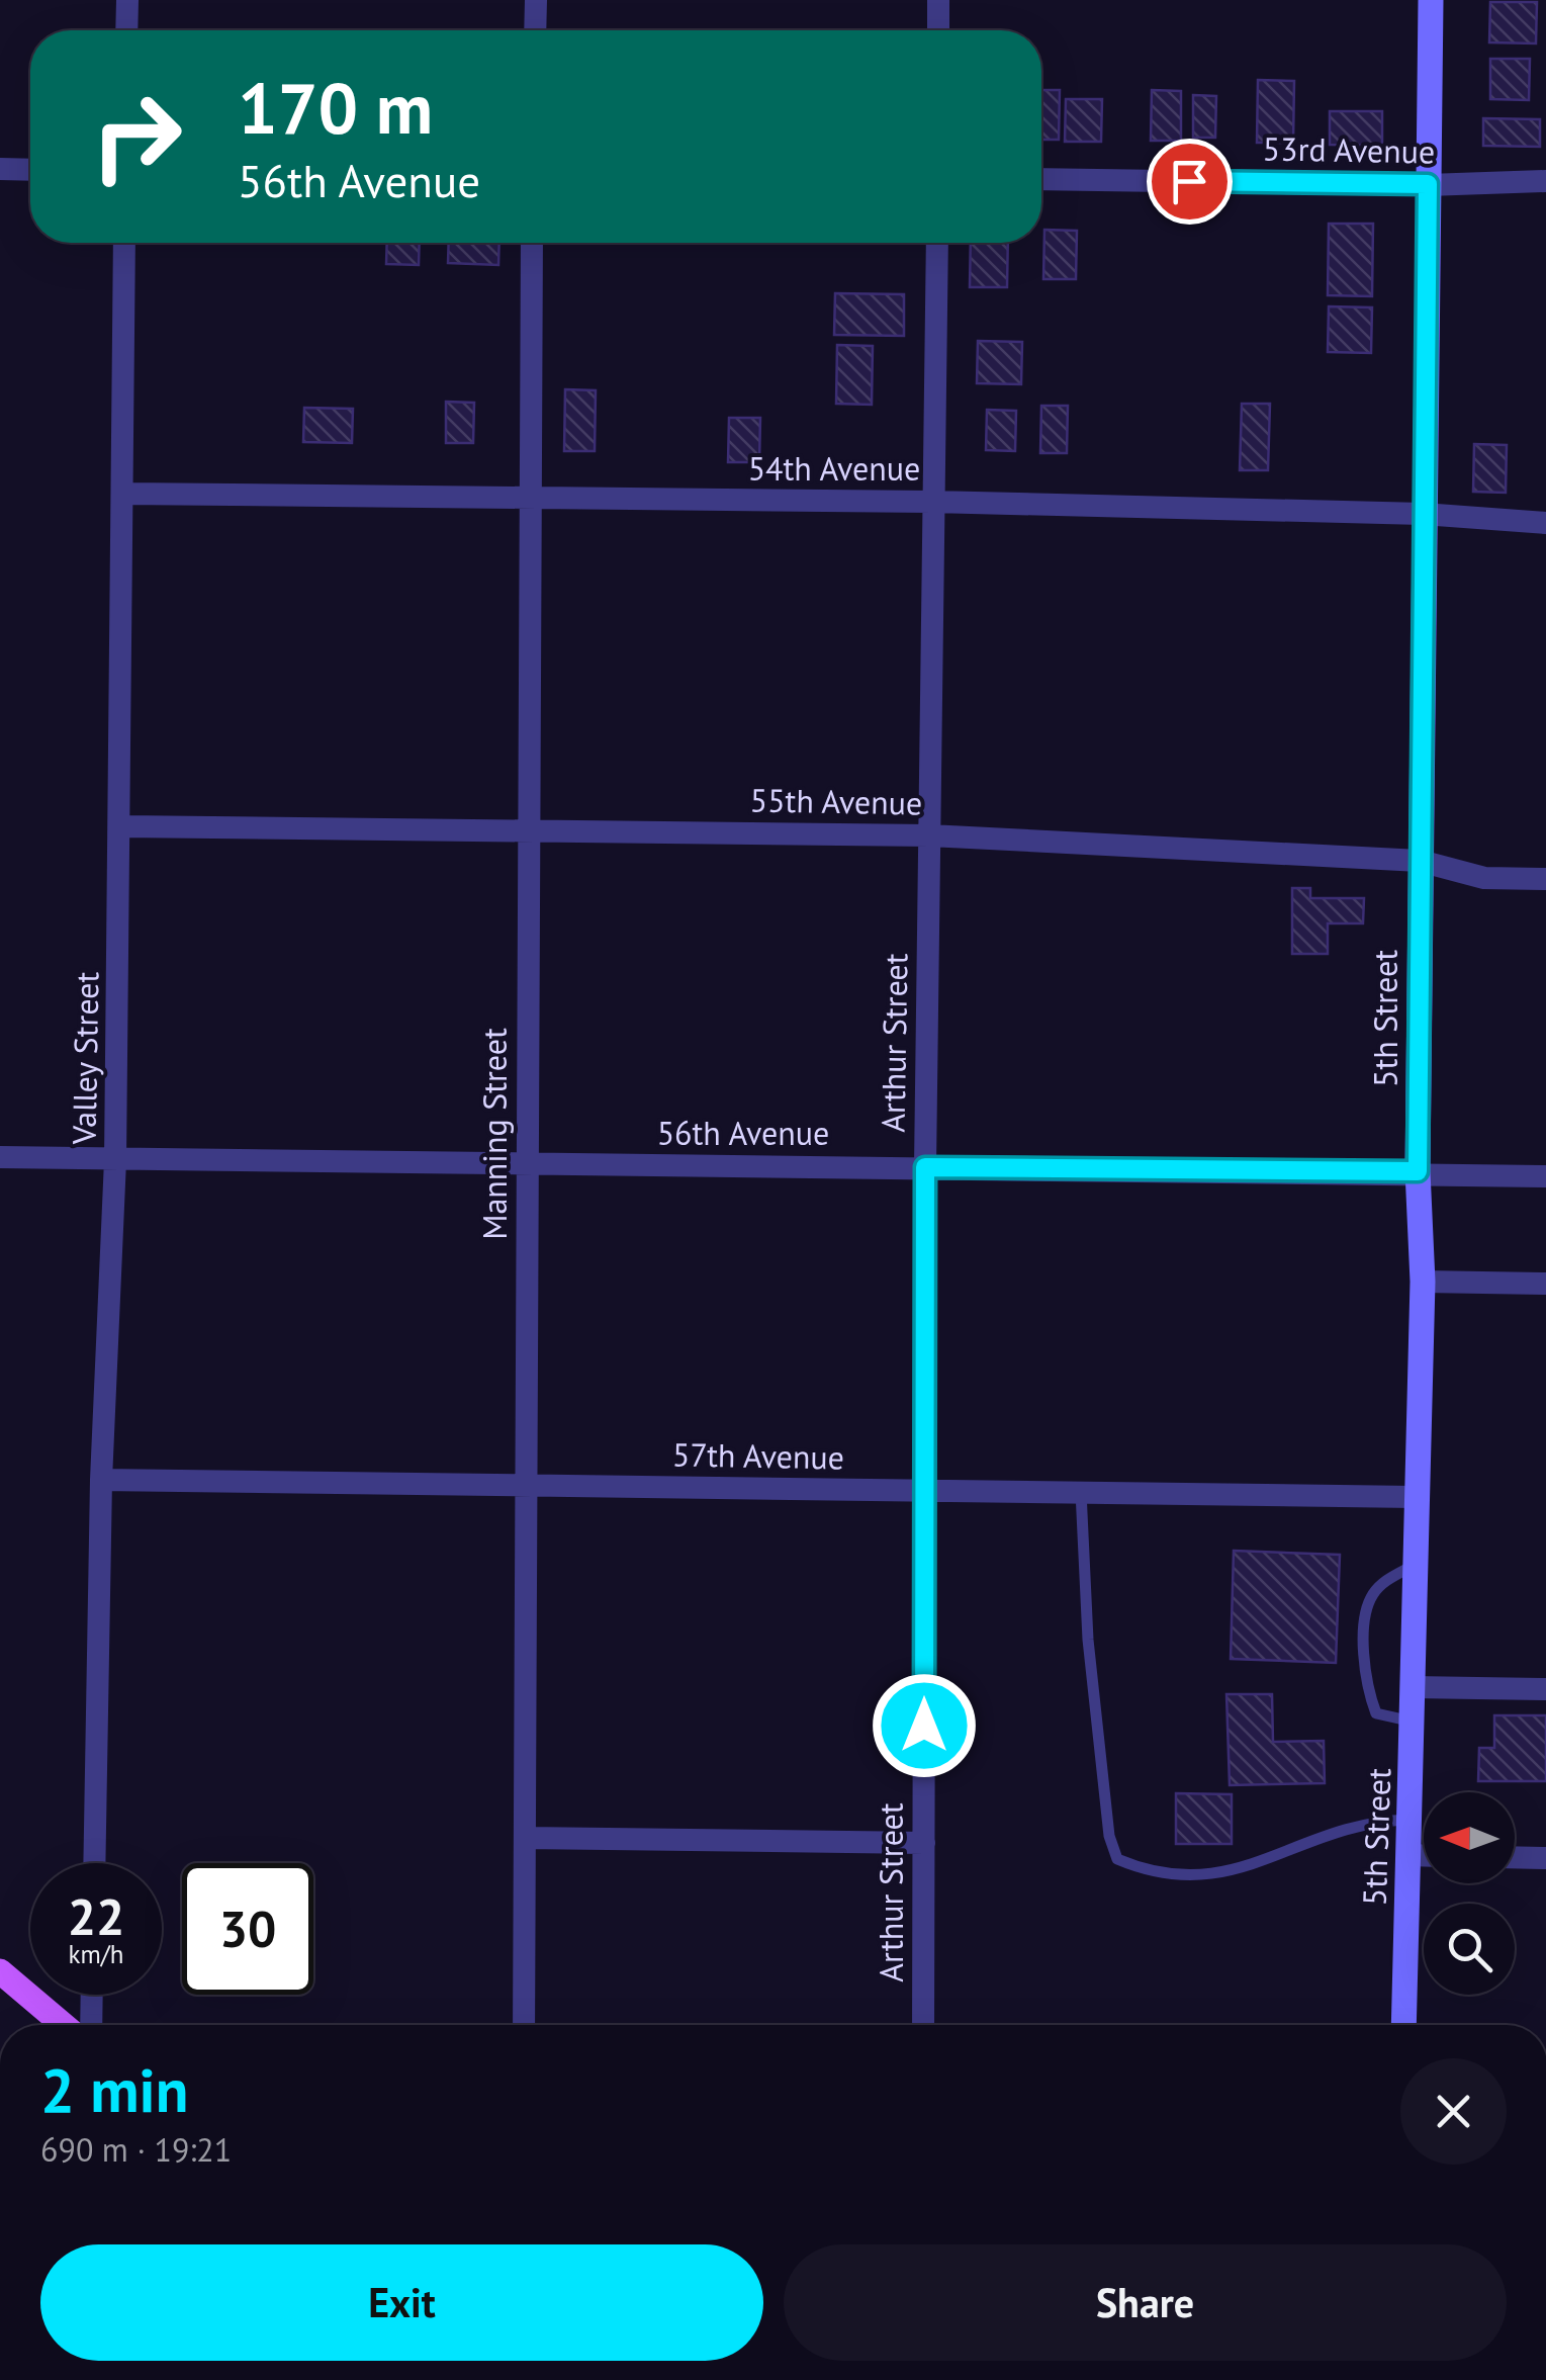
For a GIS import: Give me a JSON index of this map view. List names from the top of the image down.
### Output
{
  "streets": {
    "street": [
      "53rd Avenue",
      "54th Avenue",
      "55th Avenue",
      "5th Street",
      "Arthur Street",
      "Valley Street",
      "56th Avenue",
      "Manning Street",
      "57th Avenue"
    ]
  },
  "crossings": [
    ["53rd Avenue", "5th Street"],
    ["54th Avenue", "5th Street"],
    ["54th Avenue", "Arthur Street"],
    ["54th Avenue", "Valley Street"],
    ["54th Avenue", "Manning Street"],
    ["55th Avenue", "5th Street"],
    ["55th Avenue", "Arthur Street"],
    ["55th Avenue", "Valley Street"],
    ["55th Avenue", "Manning Street"],
    ["5th Street", "56th Avenue"],
    ["5th Street", "57th Avenue"],
    ["Arthur Street", "56th Avenue"],
    ["Arthur Street", "57th Avenue"],
    ["Valley Street", "56th Avenue"],
    ["Valley Street", "57th Avenue"],
    ["56th Avenue", "Manning Street"],
    ["Manning Street", "57th Avenue"]
  ],
  "north": "left",
  "page": {
    "turn": ["170 m", "56th Avenue"],
    "speed": "22 km/h",
    "limit": "30",
    "heading": ["2 min", "690 m · 19:21"],
    "buttons": ["Exit", "Share"]
  }
}
